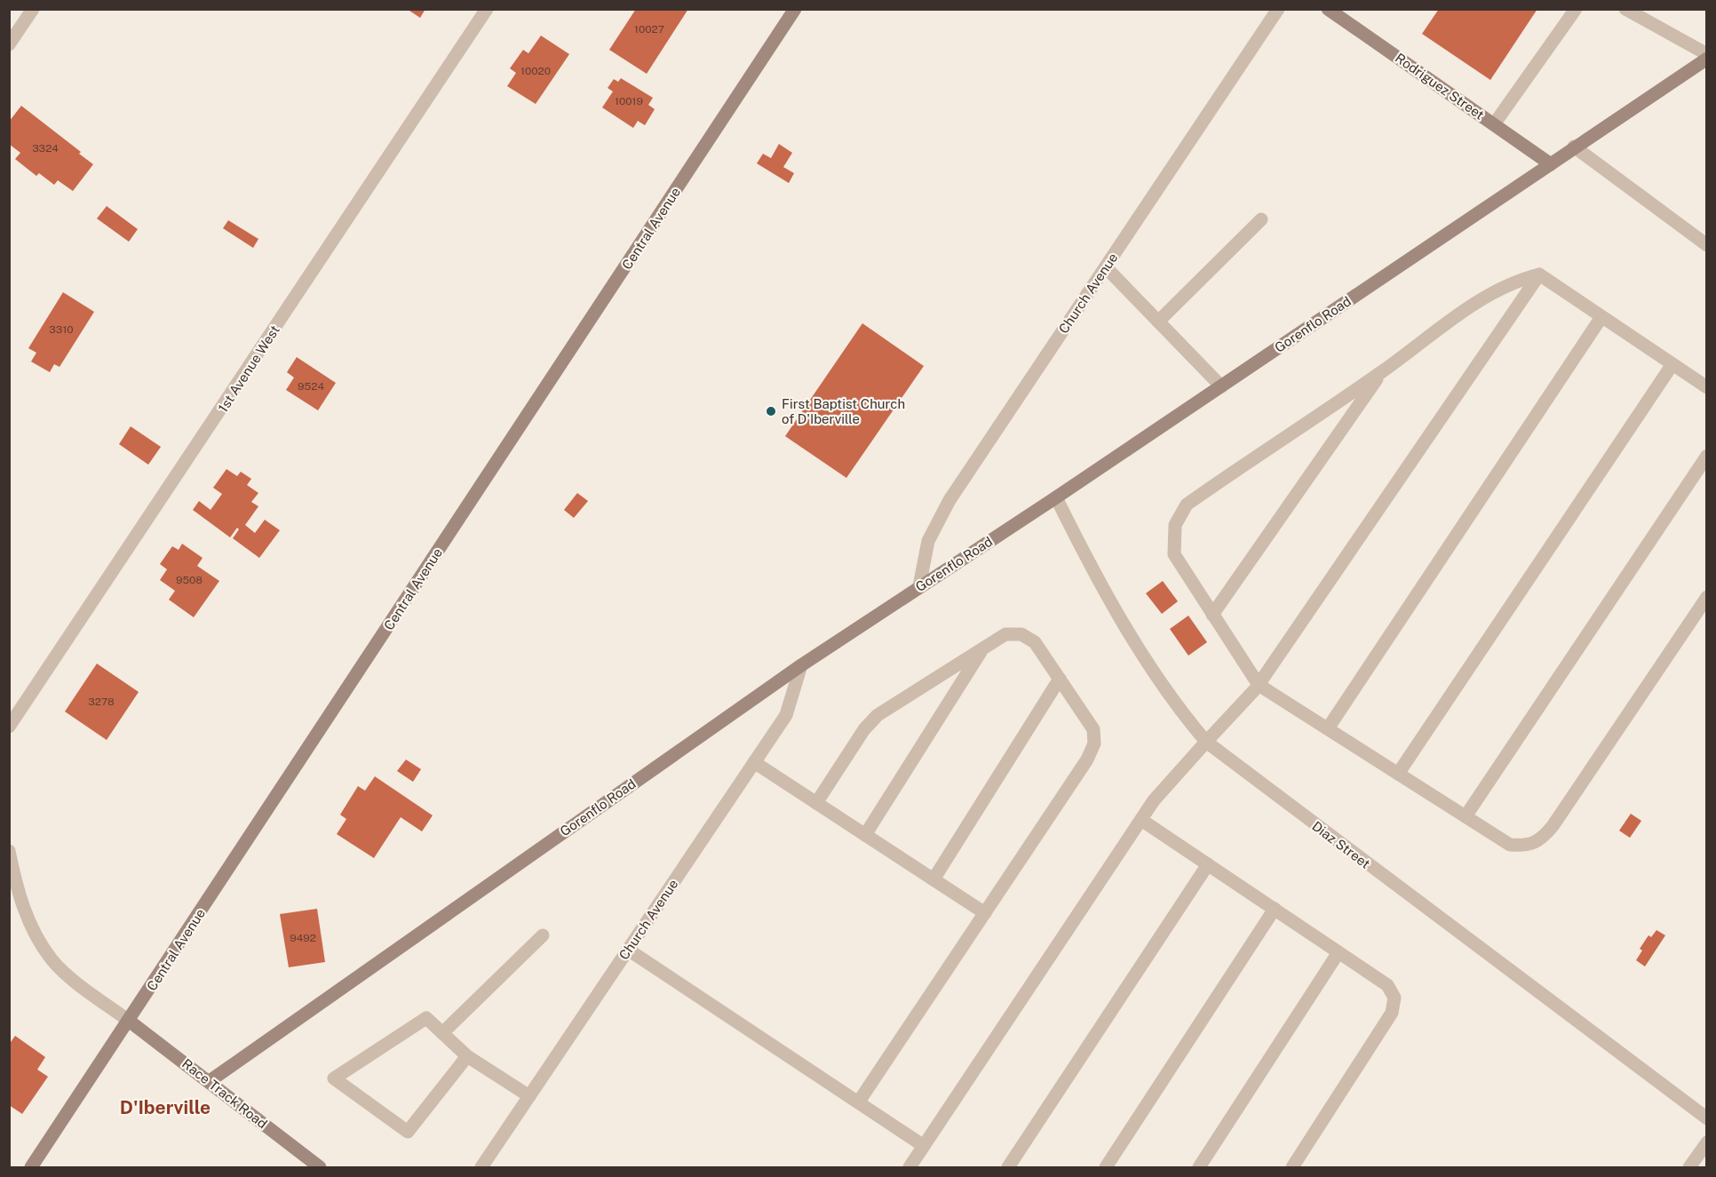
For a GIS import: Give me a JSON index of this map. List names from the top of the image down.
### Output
{
  "streets": {
    "street": [
      "Rodriguez Street",
      "Central Avenue",
      "Church Avenue",
      "Gorenflo Road",
      "1st Avenue West",
      "Diaz Street",
      "Race Track Road"
    ]
  },
  "crossings": [
    ["Rodriguez Street", "Gorenflo Road"],
    ["Central Avenue", "Race Track Road"],
    ["Church Avenue", "Gorenflo Road"],
    ["Gorenflo Road", "Diaz Street"],
    ["Gorenflo Road", "Race Track Road"]
  ],
  "districts": ["D'Iberville"],
  "places": ["First Baptist Church of D'Iberville"],
  "house_numbers": [
    "10027",
    "10020",
    "10019",
    "3324",
    "3310",
    "9524",
    "9508",
    "3278",
    "9492"
  ]
}
